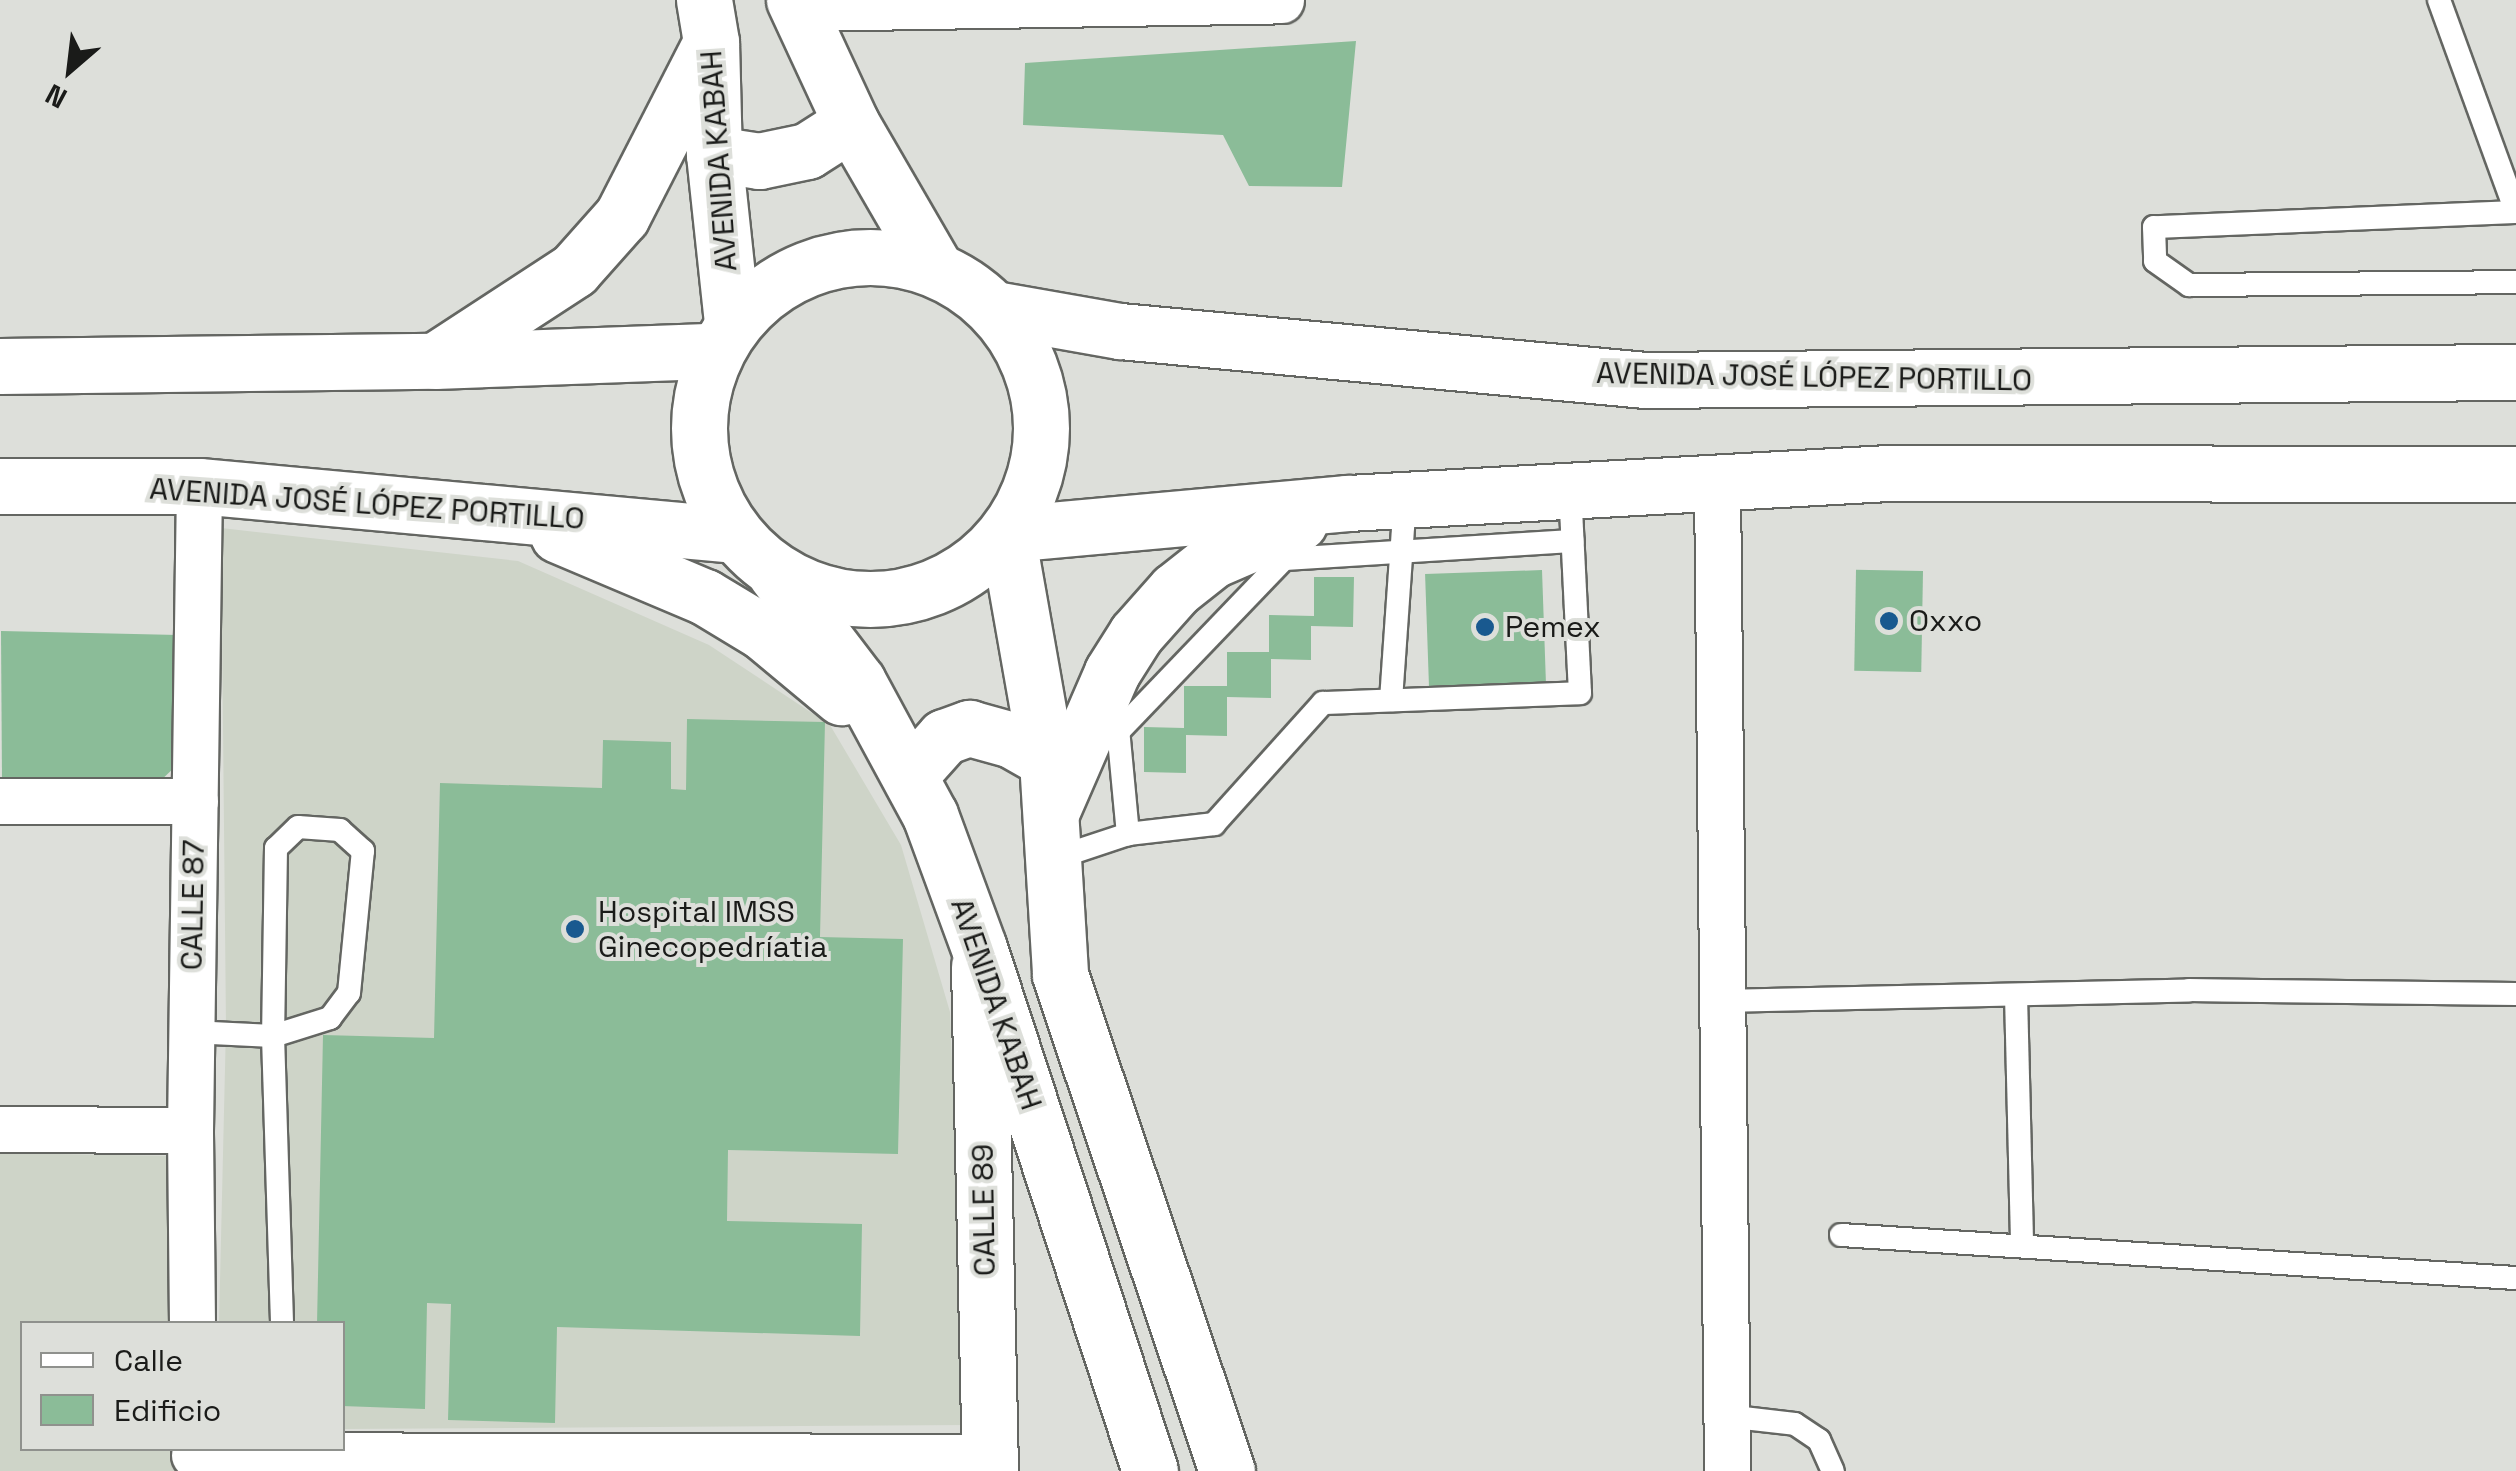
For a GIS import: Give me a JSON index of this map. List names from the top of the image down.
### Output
{
  "streets": {
    "main road": ["AVENIDA KABAH", "AVENIDA JOSÉ LÓPEZ PORTILLO", "CALLE 89"],
    "street": ["CALLE 87"]
  },
  "crossings": [
    ["AVENIDA KABAH", "AVENIDA JOSÉ LÓPEZ PORTILLO"],
    ["AVENIDA KABAH", "CALLE 89"],
    ["AVENIDA JOSÉ LÓPEZ PORTILLO", "CALLE 87"]
  ],
  "places": ["Oxxo", "Pemex", "Hospital IMSS Ginecopedríatia"],
  "legend": ["Calle", "Edificio"],
  "north": "bottom left"
}
